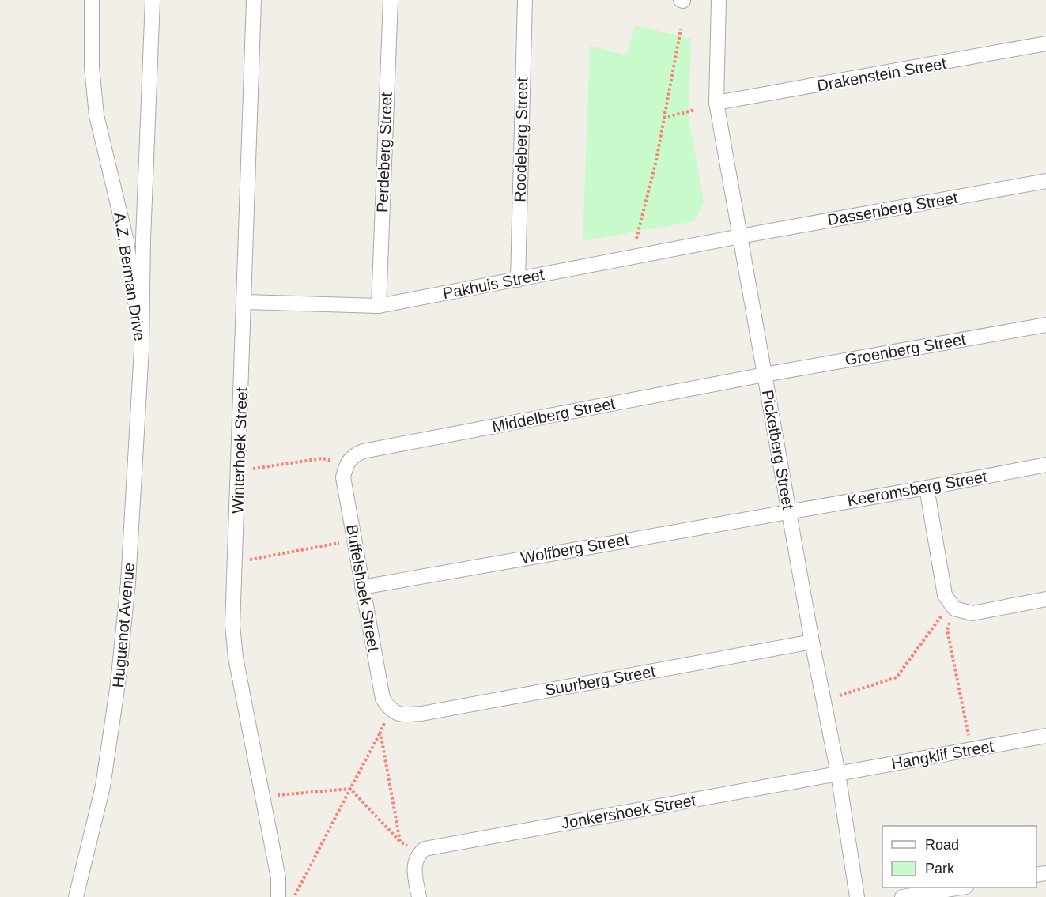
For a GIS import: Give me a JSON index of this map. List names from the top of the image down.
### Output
{
  "streets": {
    "street": [
      "Drakenstein Street",
      "Roodeberg Street",
      "Perdeberg Street",
      "Dassenberg Street",
      "A.Z. Berman Drive",
      "Pakhuis Street",
      "Groenberg Street",
      "Middelberg Street",
      "Picketberg Street",
      "Winterhoek Street",
      "Keeromsberg Street",
      "Wolfberg Street",
      "Buffelshoek Street",
      "Huguenot Avenue",
      "Suurberg Street",
      "Hangklif Street",
      "Jonkershoek Street"
    ]
  },
  "crossings": [
    ["Drakenstein Street", "Picketberg Street"],
    ["Roodeberg Street", "Pakhuis Street"],
    ["Perdeberg Street", "Pakhuis Street"],
    ["Dassenberg Street", "Pakhuis Street"],
    ["Dassenberg Street", "Picketberg Street"],
    ["A.Z. Berman Drive", "Huguenot Avenue"],
    ["Pakhuis Street", "Picketberg Street"],
    ["Pakhuis Street", "Winterhoek Street"],
    ["Groenberg Street", "Middelberg Street"],
    ["Groenberg Street", "Picketberg Street"],
    ["Middelberg Street", "Picketberg Street"],
    ["Middelberg Street", "Buffelshoek Street"],
    ["Picketberg Street", "Keeromsberg Street"],
    ["Picketberg Street", "Wolfberg Street"],
    ["Picketberg Street", "Suurberg Street"],
    ["Picketberg Street", "Hangklif Street"],
    ["Picketberg Street", "Jonkershoek Street"],
    ["Keeromsberg Street", "Wolfberg Street"],
    ["Wolfberg Street", "Buffelshoek Street"],
    ["Buffelshoek Street", "Suurberg Street"],
    ["Hangklif Street", "Jonkershoek Street"]
  ],
  "legend": ["Road", "Park"]
}
